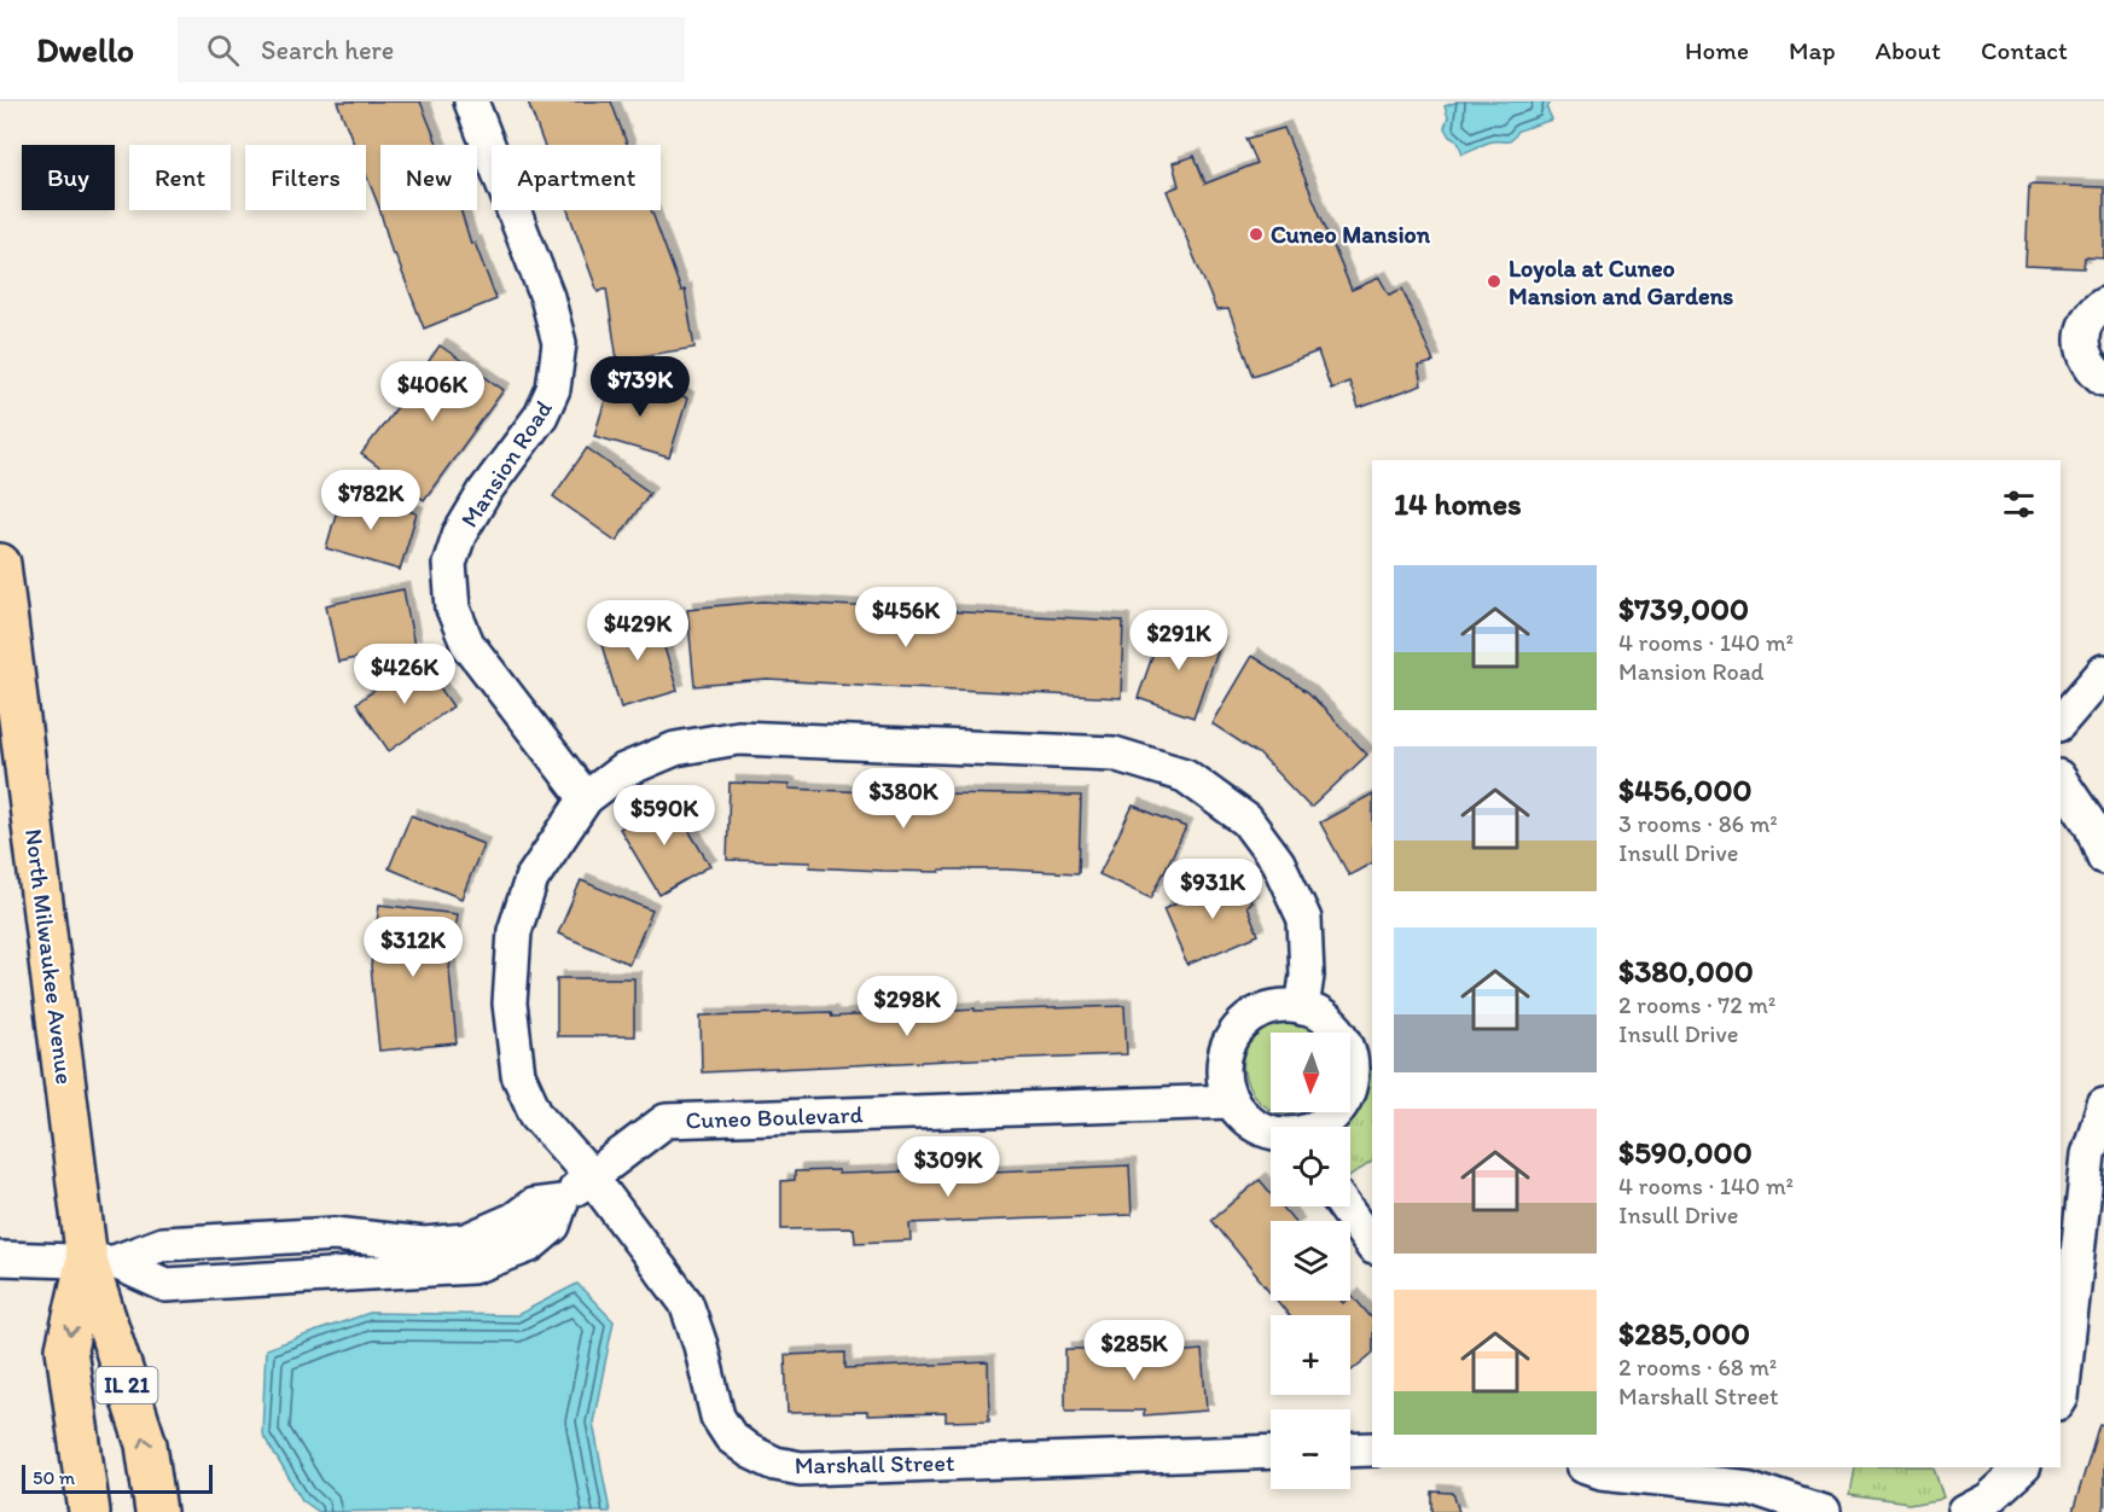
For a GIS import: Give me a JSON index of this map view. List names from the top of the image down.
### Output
{
  "streets": {
    "main road": ["North Milwaukee Avenue", "IL 21"],
    "street": ["Mansion Road", "Cuneo Boulevard", "Marshall Street"]
  },
  "crossings": [
    ["Mansion Road", "Marshall Street"],
    ["North Milwaukee Avenue", "Cuneo Boulevard"],
    ["North Milwaukee Avenue", "IL 21"],
    ["Cuneo Boulevard", "IL 21"],
    ["Cuneo Boulevard", "Marshall Street"]
  ],
  "places": ["Cuneo Mansion", "Loyola at Cuneo Mansion and Gardens"],
  "scale_bar": "50 m",
  "north": "bottom",
  "page": {
    "header": "Dwello",
    "search": "Search here",
    "nav": [
      "Home",
      "Map",
      "About",
      "Contact"
    ],
    "chip": [
      "Buy",
      "Rent",
      "Filters",
      "New",
      "Apartment"
    ],
    "price": [
      "$739K",
      "$406K",
      "$782K",
      "$456K",
      "$429K",
      "$291K",
      "$426K",
      "$380K",
      "$590K",
      "$931K",
      "$312K",
      "$298K",
      "$309K",
      "$285K"
    ],
    "heading": "14 homes",
    "list": [
      {
        "name": "$739,000",
        "note": "4 rooms · 140 m² · Mansion Road"
      },
      {
        "name": "$456,000",
        "note": "3 rooms · 86 m² · Insull Drive"
      },
      {
        "name": "$380,000",
        "note": "2 rooms · 72 m² · Insull Drive"
      },
      {
        "name": "$590,000",
        "note": "4 rooms · 140 m² · Insull Drive"
      },
      {
        "name": "$285,000",
        "note": "2 rooms · 68 m² · Marshall Street"
      }
    ],
    "map_buttons": ["+", "−"],
    "scale": "50 m"
  }
}
